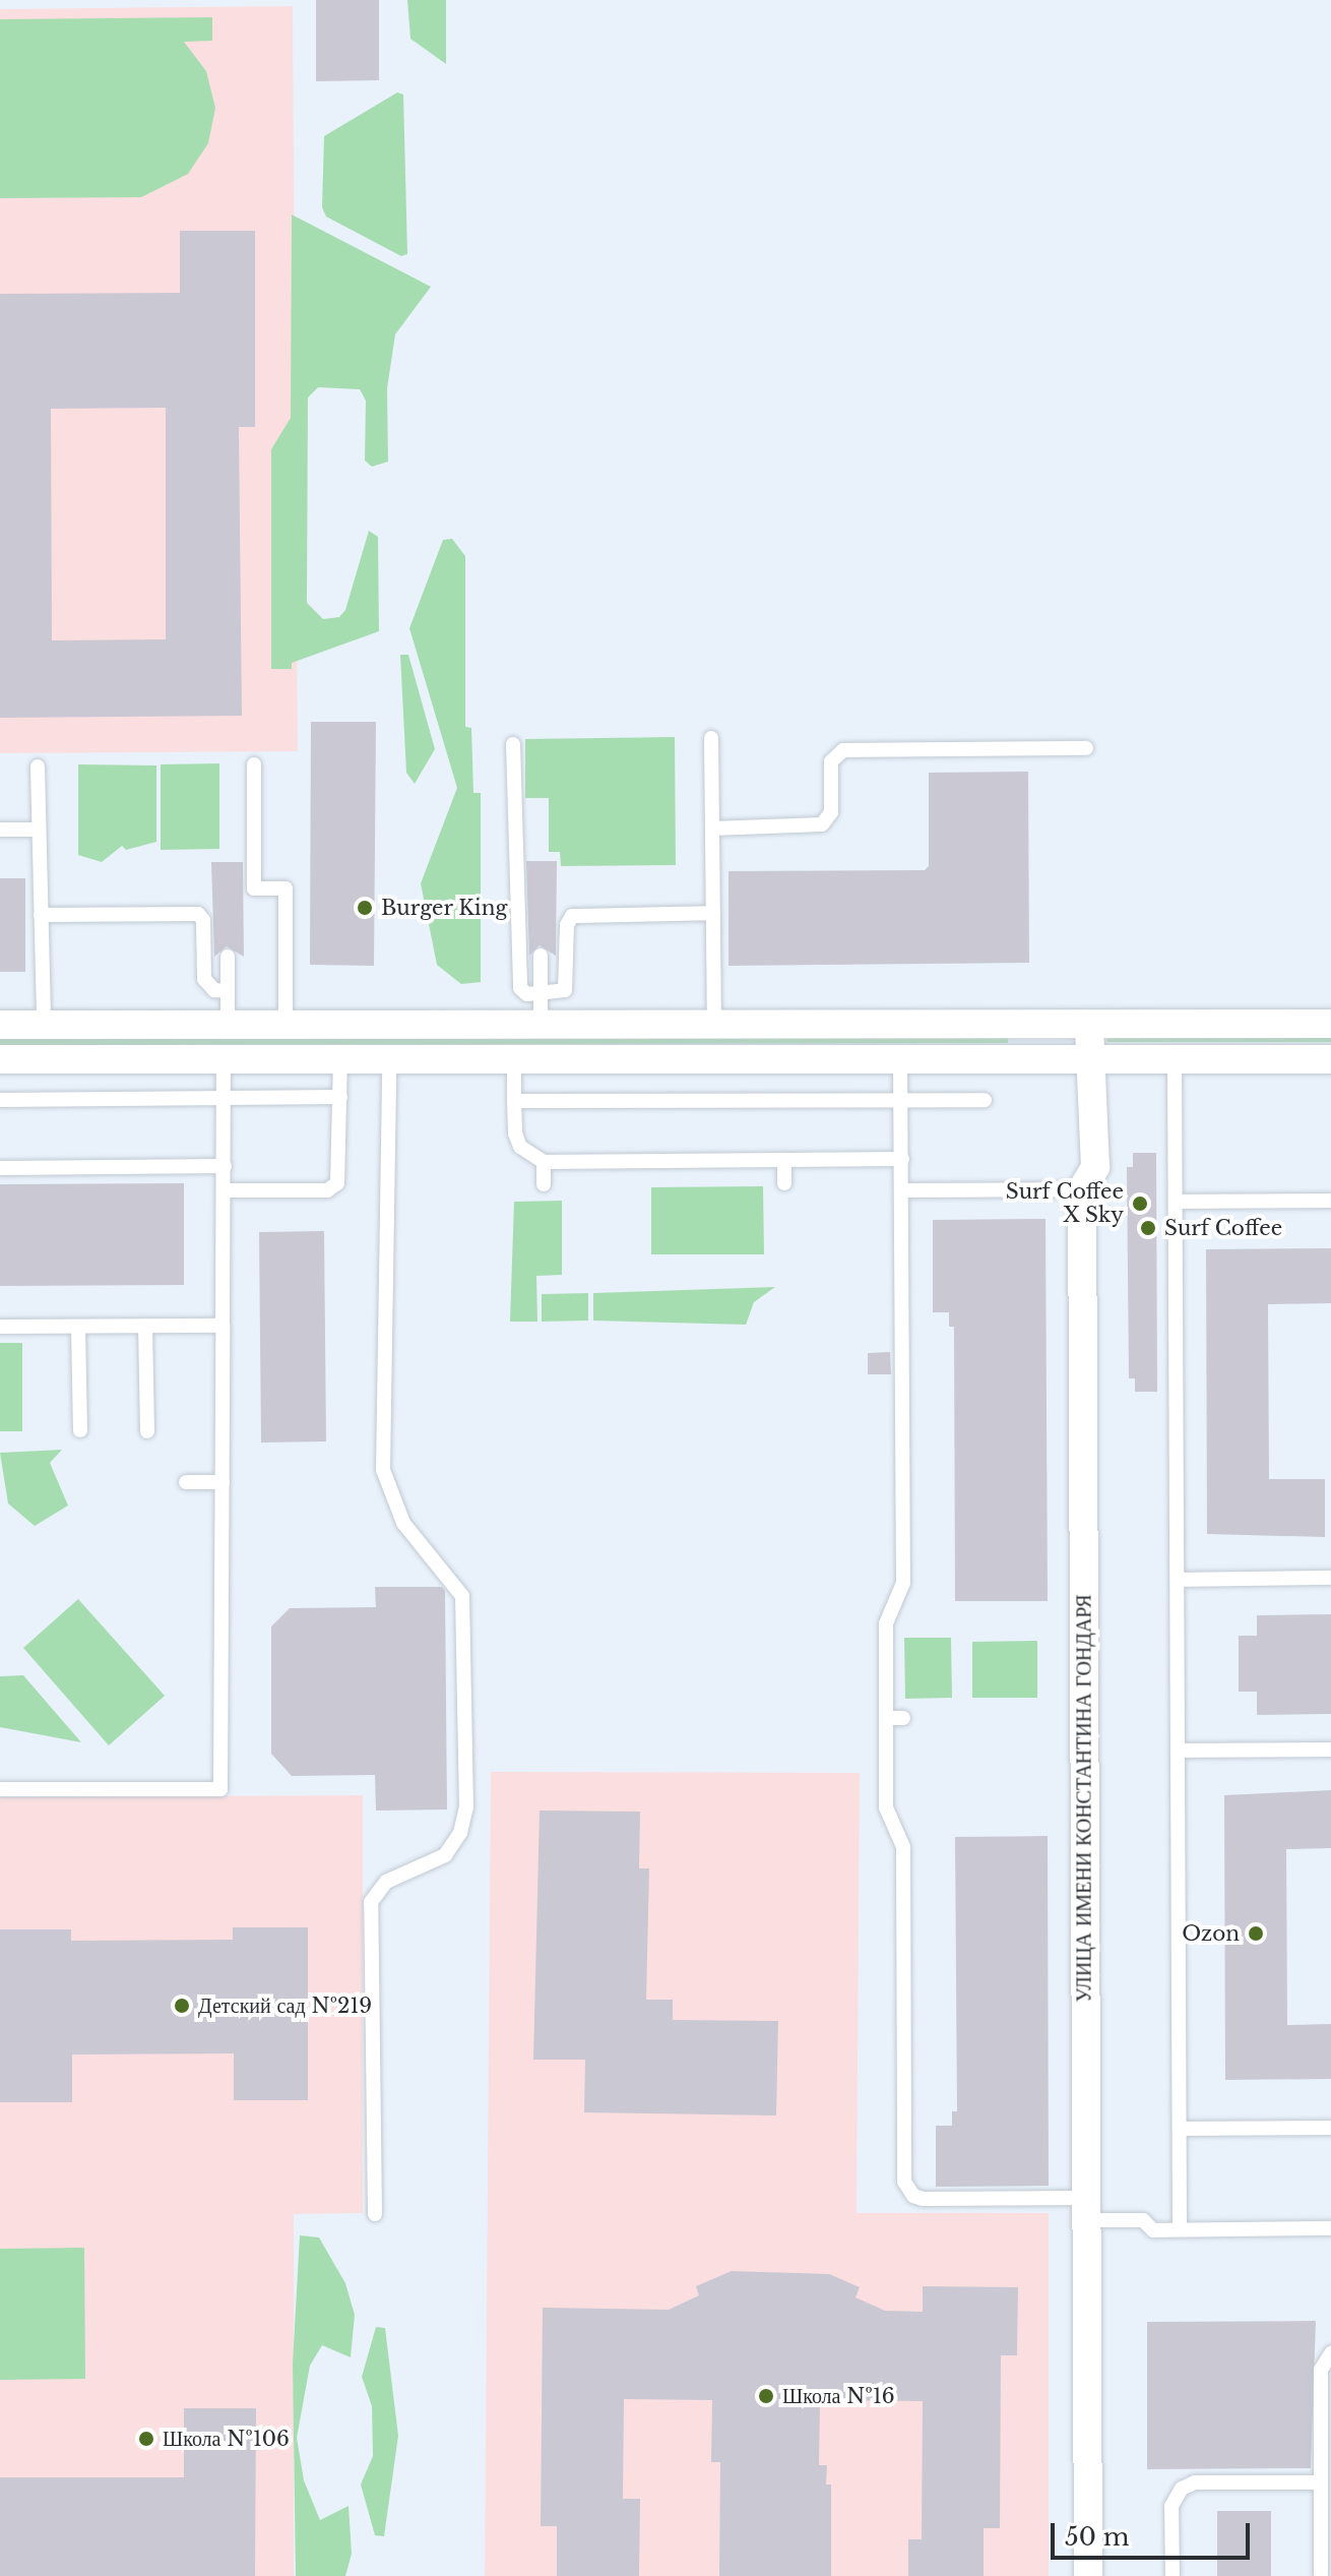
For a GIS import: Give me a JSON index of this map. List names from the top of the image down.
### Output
{
  "streets": {
    "street": ["УЛИЦА ИМЕНИ КОНСТАНТИНА ГОНДАРЯ"]
  },
  "places": [
    "Burger King",
    "Surf Coffee X Sky",
    "Surf Coffee",
    "Ozon",
    "Детский сад №219",
    "Школа №16",
    "Школа №106"
  ],
  "scale_bar": "50 m"
}
